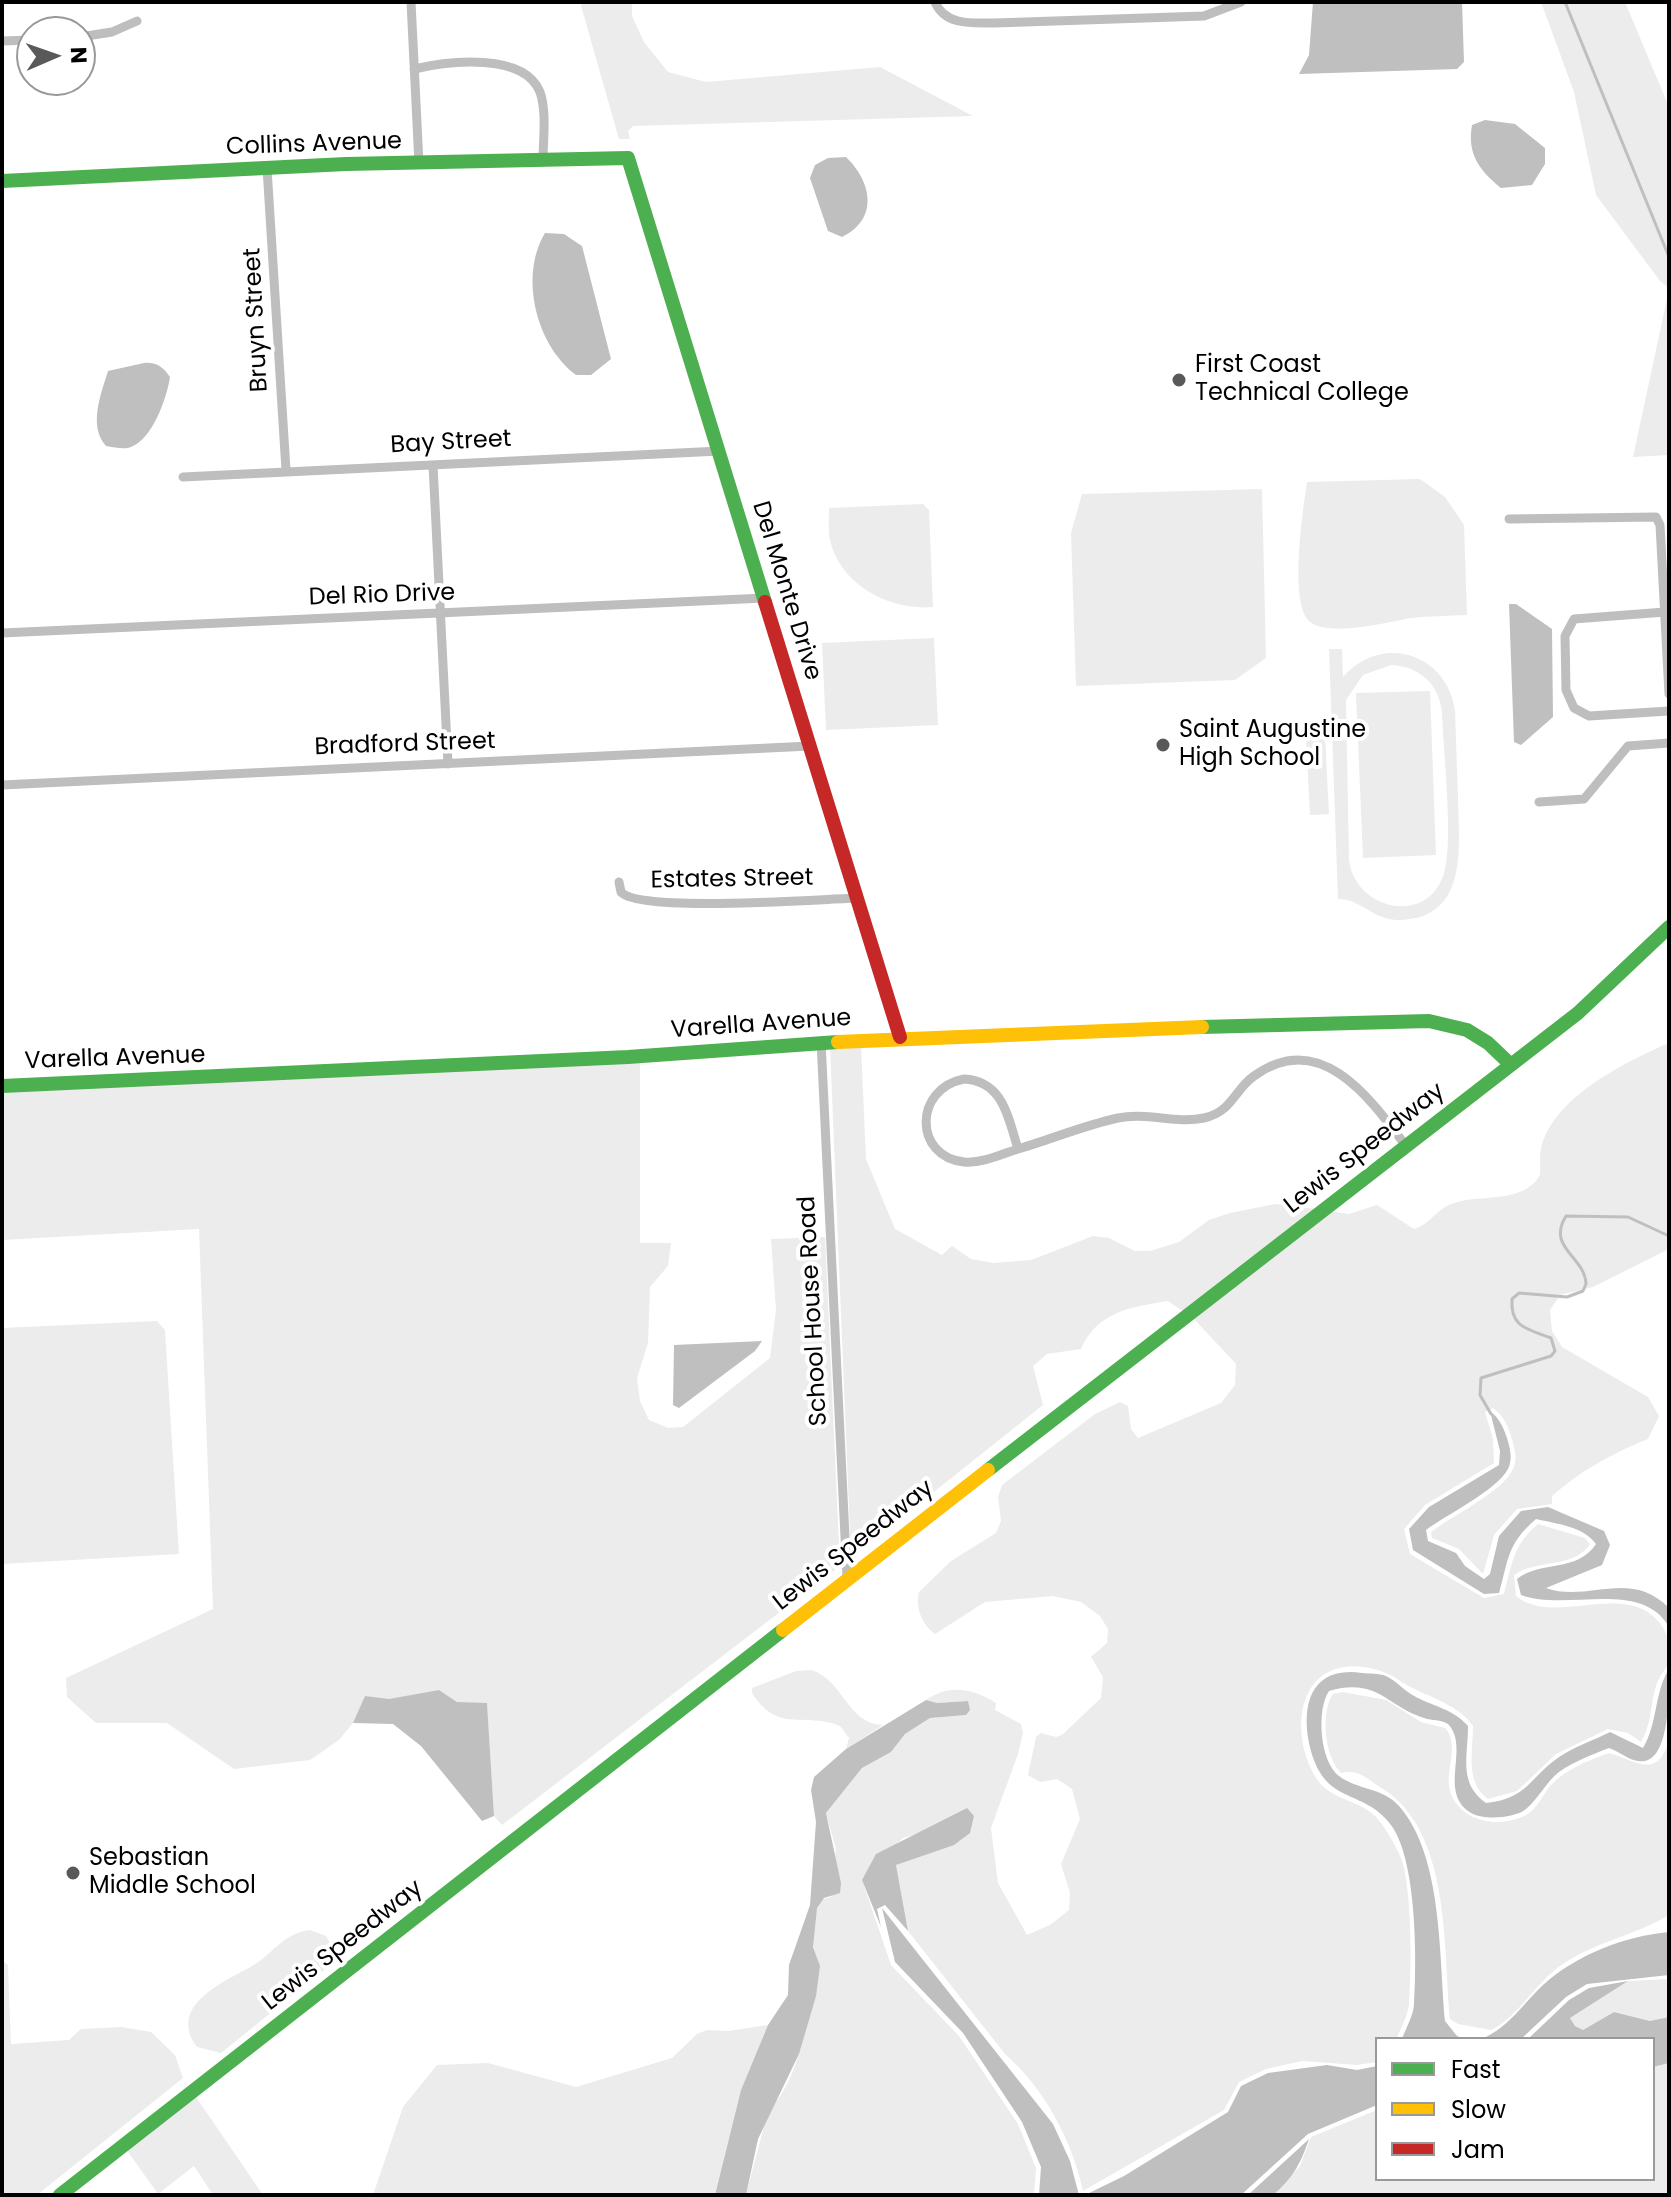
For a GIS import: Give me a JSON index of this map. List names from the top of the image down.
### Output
{
  "streets": {
    "street": [
      "Collins Avenue",
      "Bruyn Street",
      "Bay Street",
      "Del Monte Drive",
      "Del Rio Drive",
      "Bradford Street",
      "Estates Street",
      "Varella Avenue",
      "Lewis Speedway",
      "School House Road"
    ]
  },
  "crossings": [
    ["Collins Avenue", "Bruyn Street"],
    ["Collins Avenue", "Del Monte Drive"],
    ["Bruyn Street", "Bay Street"],
    ["Bay Street", "Del Monte Drive"],
    ["Del Monte Drive", "Del Rio Drive"],
    ["Del Monte Drive", "Bradford Street"],
    ["Del Monte Drive", "Estates Street"],
    ["Del Monte Drive", "Varella Avenue"],
    ["Varella Avenue", "Lewis Speedway"],
    ["Varella Avenue", "School House Road"],
    ["Lewis Speedway", "School House Road"]
  ],
  "places": ["First Coast Technical College", "Saint Augustine High School", "Sebastian Middle School"],
  "legend": ["Fast", "Slow", "Jam"],
  "north": "right"
}
